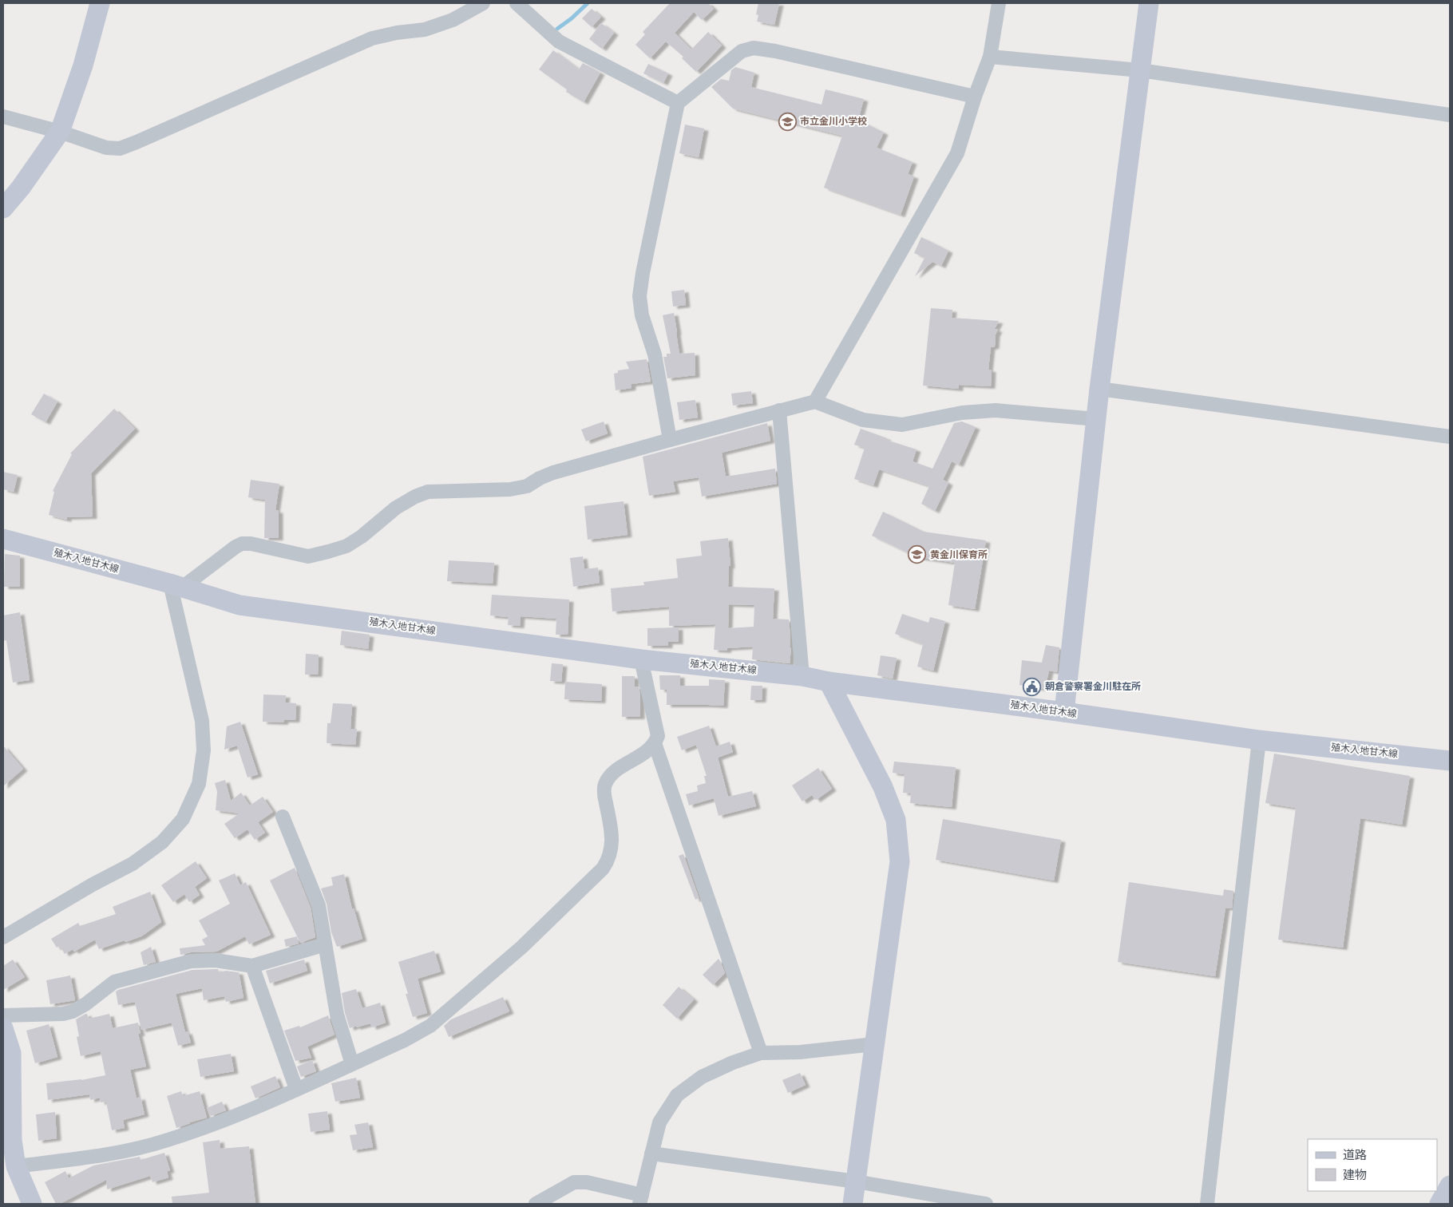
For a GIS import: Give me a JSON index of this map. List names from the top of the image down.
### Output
{
  "streets": {
    "street": ["殖木入地甘木線"]
  },
  "places": {
    "school or university": ["市立金川小学校", "黄金川保育所"],
    "public building": ["朝倉警察署金川駐在所"]
  },
  "legend": ["道路", "建物"]
}
